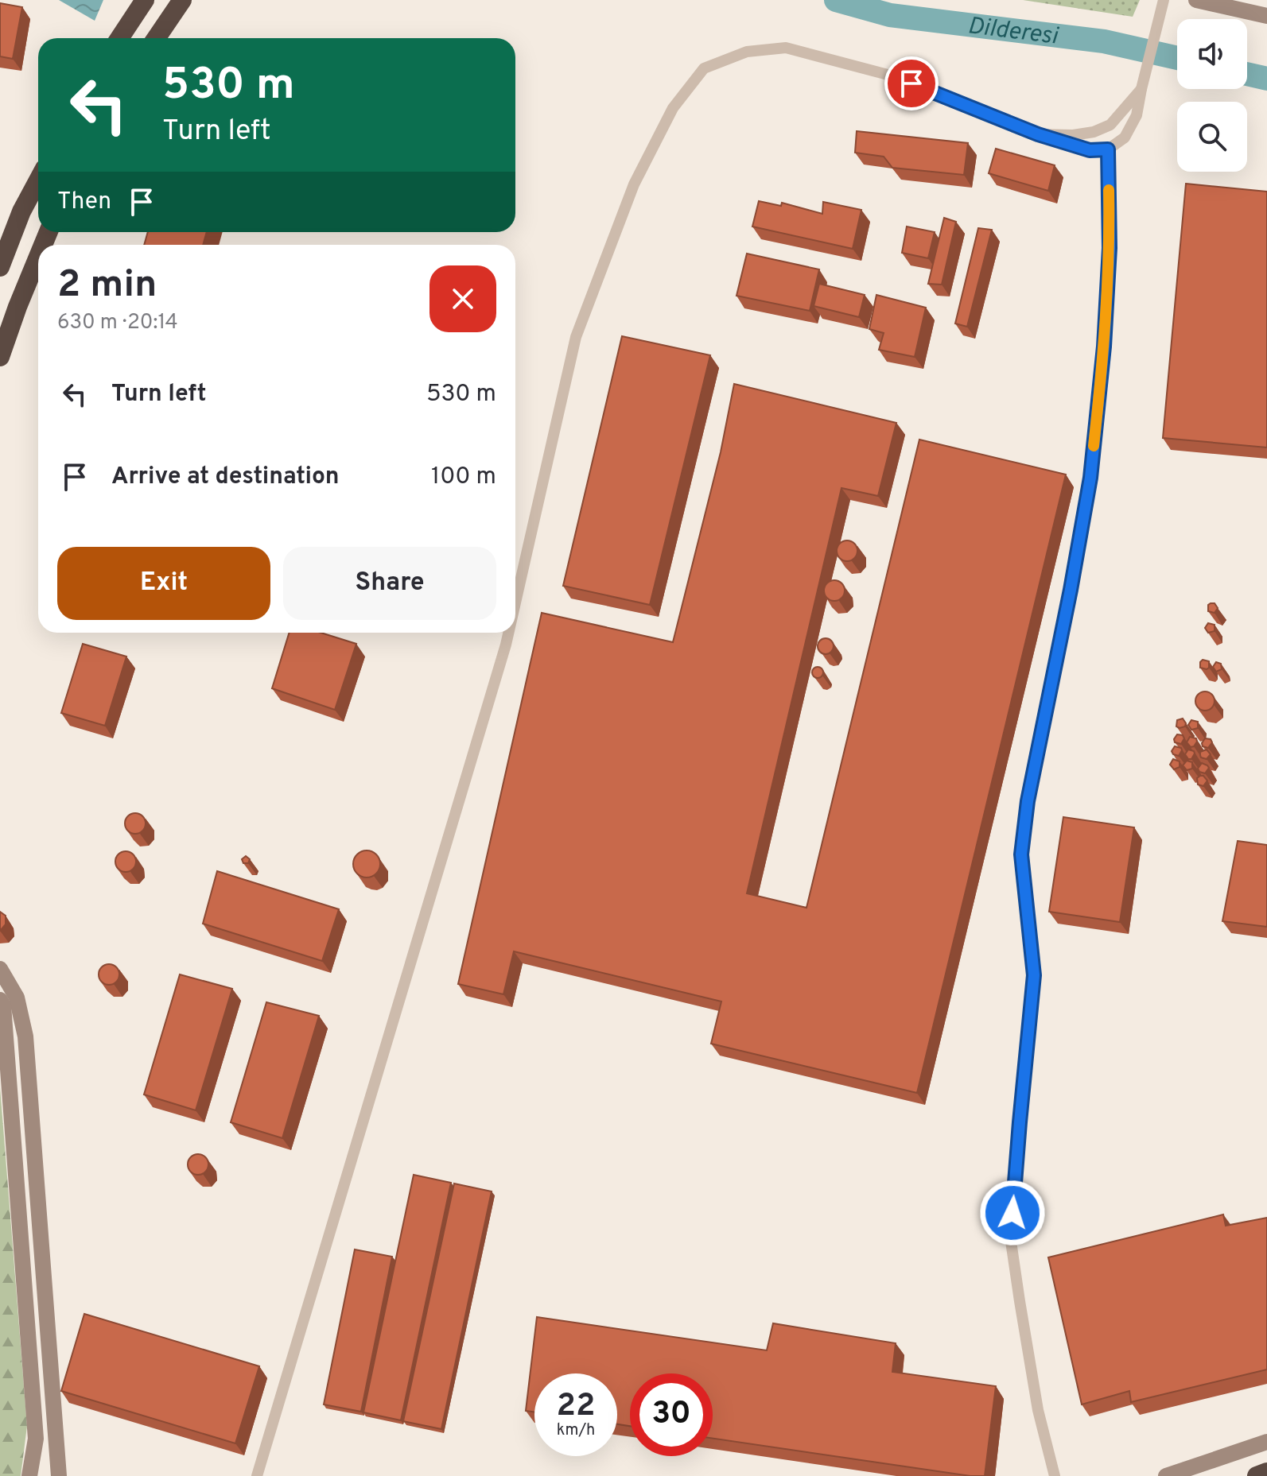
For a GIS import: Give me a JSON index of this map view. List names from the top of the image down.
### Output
{
  "water": ["Dilderesi"],
  "page": {
    "turn": ["530 m", "Turn left"],
    "then": "Then",
    "heading": ["2 min", "630 m · 20:14"],
    "list": [
      {
        "name": "Turn left",
        "value": "530 m"
      },
      {
        "name": "Arrive at destination",
        "value": "100 m"
      }
    ],
    "buttons": ["Exit", "Share"],
    "speed": "22 km/h",
    "limit": "30"
  }
}
